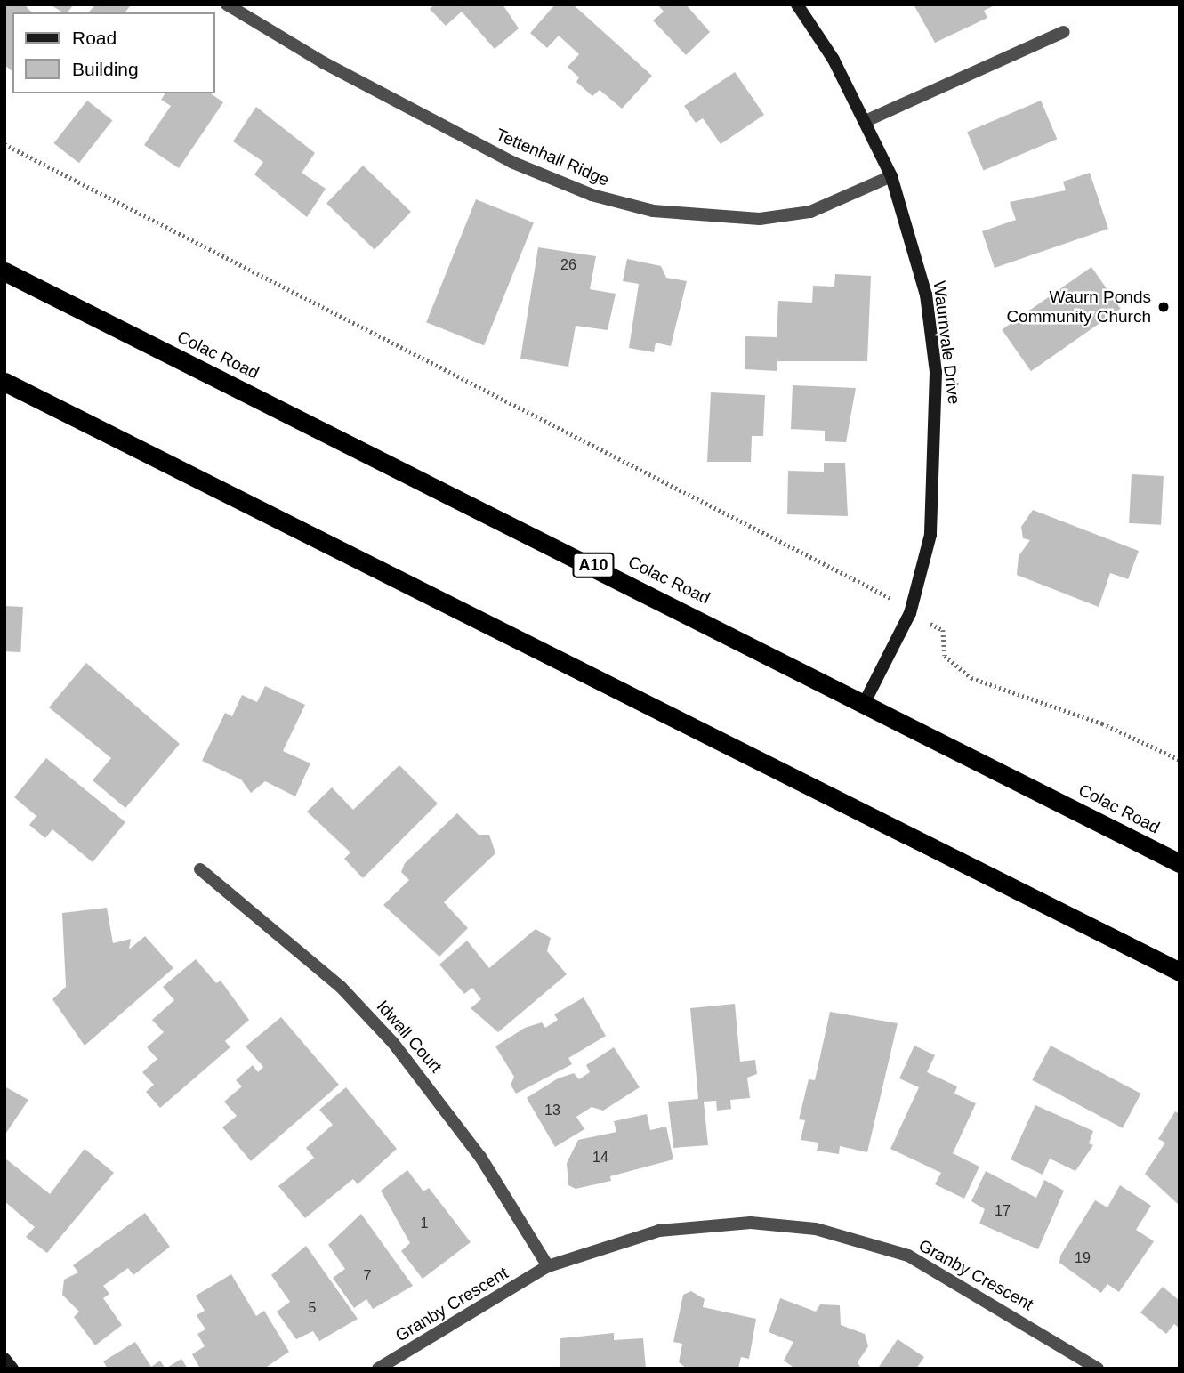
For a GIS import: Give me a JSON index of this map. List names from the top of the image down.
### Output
{
  "streets": {
    "highway": ["Colac Road", "A10"],
    "street": [
      "Tettenhall Ridge",
      "Waurnvale Drive",
      "Idwall Court",
      "Granby Crescent"
    ]
  },
  "crossings": [
    ["Tettenhall Ridge", "Waurnvale Drive"],
    ["Waurnvale Drive", "Colac Road"],
    ["Idwall Court", "Granby Crescent"]
  ],
  "places": ["Waurn Ponds Community Church"],
  "house_numbers": [
    "26",
    "13",
    "14",
    "17",
    "1",
    "19",
    "7",
    "5"
  ],
  "legend": ["Road", "Building"]
}
